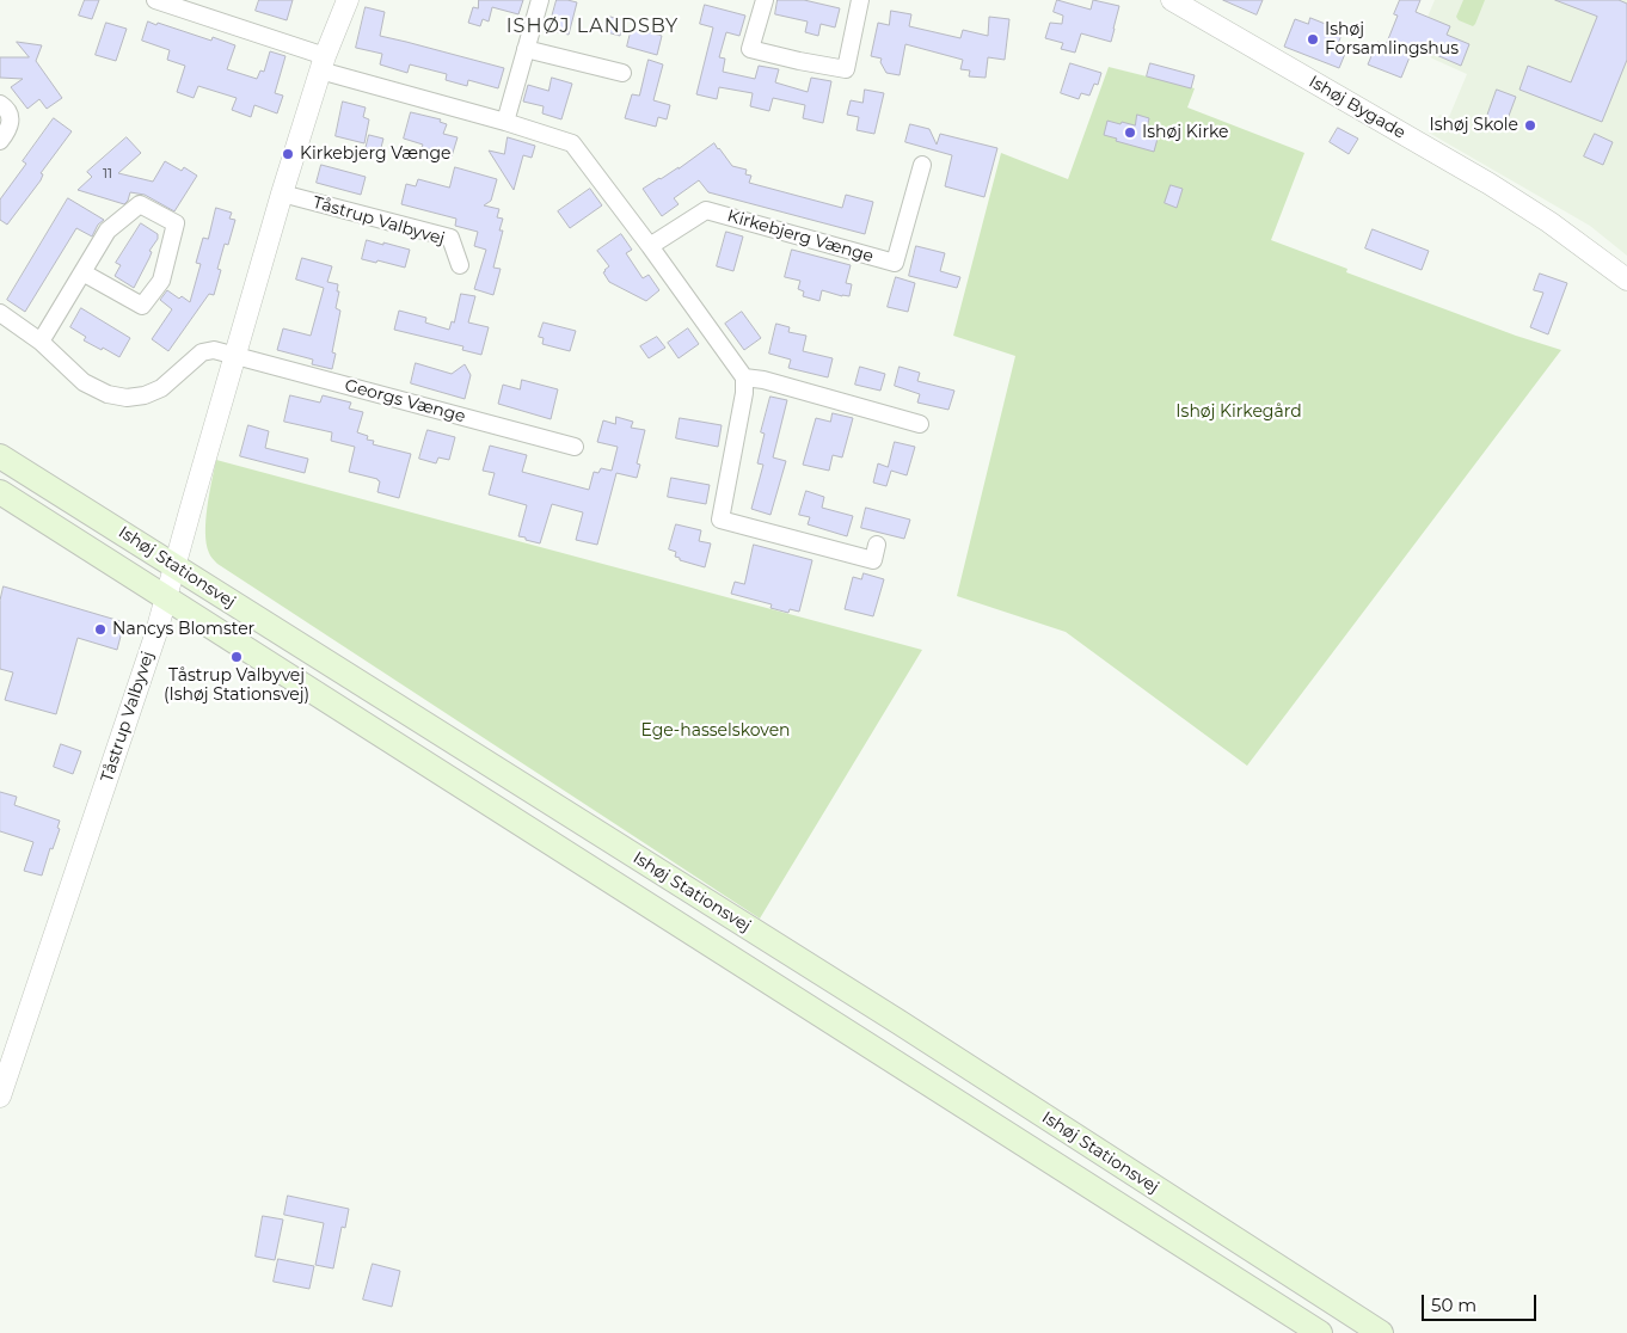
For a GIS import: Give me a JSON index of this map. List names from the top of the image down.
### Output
{
  "streets": {
    "main road": ["Ishøj Stationsvej"],
    "street": [
      "Ishøj Bygade",
      "Tåstrup Valbyvej",
      "Kirkebjerg Vænge",
      "Georgs Vænge"
    ]
  },
  "crossings": [
    ["Tåstrup Valbyvej", "Georgs Vænge"],
    ["Tåstrup Valbyvej", "Ishøj Stationsvej"]
  ],
  "districts": ["ISHØJ LANDSBY"],
  "parks": ["Ishøj Kirkegård", "Ege-hasselskoven"],
  "places": [
    "Ishøj Forsamlingshus",
    "Ishøj Skole",
    "Ishøj Kirke",
    "Kirkebjerg Vænge",
    "Nancys Blomster",
    "Tåstrup Valbyvej (Ishøj Stationsvej)"
  ],
  "house_numbers": ["11"],
  "scale_bar": "50 m"
}
